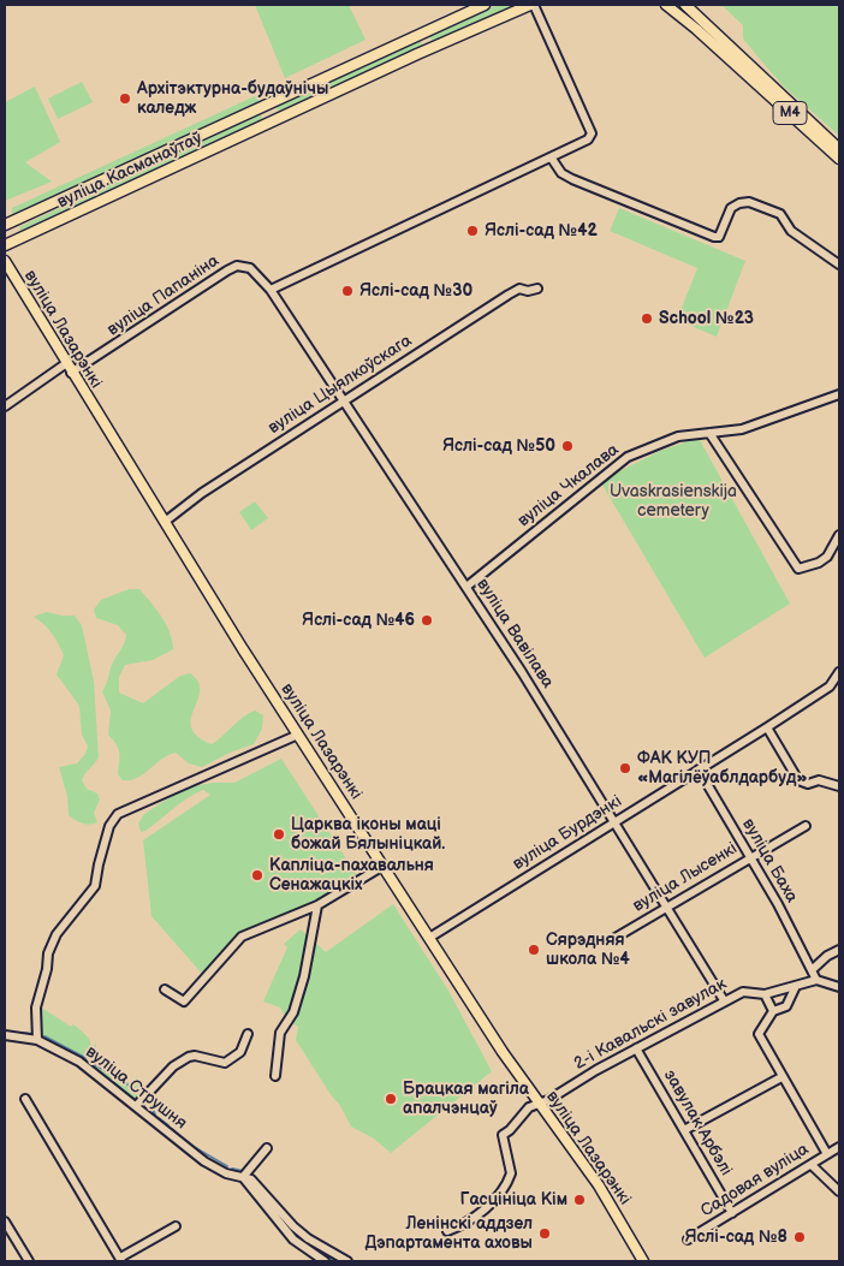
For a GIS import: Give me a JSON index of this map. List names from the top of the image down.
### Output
{
  "streets": {
    "main road": ["М4", "вуліца Касманаўтаў", "вуліца Лазарэнкі"],
    "street": [
      "вуліца Папаніна",
      "вуліца Цыялкоўскага",
      "вуліца Чкалава",
      "вуліца Вавілава",
      "вуліца Бурдэнкі",
      "вуліца Баха",
      "вуліца Лысенкі",
      "2-і Кавальскі завулак",
      "вуліца Струшня",
      "завулак Арбэлі",
      "Садовая вуліца"
    ]
  },
  "crossings": [
    ["вуліца Папаніна", "вуліца Лазарэнкі"],
    ["вуліца Папаніна", "вуліца Вавілава"],
    ["вуліца Лазарэнкі", "вуліца Цыялкоўскага"],
    ["вуліца Лазарэнкі", "вуліца Бурдэнкі"],
    ["вуліца Лазарэнкі", "2-і Кавальскі завулак"],
    ["вуліца Цыялкоўскага", "вуліца Вавілава"],
    ["вуліца Чкалава", "вуліца Вавілава"],
    ["вуліца Вавілава", "вуліца Бурдэнкі"],
    ["вуліца Вавілава", "вуліца Лысенкі"],
    ["вуліца Вавілава", "2-і Кавальскі завулак"],
    ["вуліца Бурдэнкі", "вуліца Баха"],
    ["вуліца Баха", "вуліца Лысенкі"],
    ["2-і Кавальскі завулак", "завулак Арбэлі"],
    ["завулак Арбэлі", "Садовая вуліца"]
  ],
  "parks": ["Uvaskrasienskija cemetery"],
  "places": [
    "Архітэктурна-будаўнічы каледж",
    "Яслі-сад №42",
    "Яслі-сад №30",
    "School №23",
    "Яслі-сад №50",
    "Яслі-сад №46",
    "ФАК КУП «Магілёўаблдарбуд»",
    "Царква іконы маці божай Бялыніцкай.",
    "Капліца-пахавальня Сенажацкіх",
    "Сярэдняя школа №4",
    "Брацкая магіла апалчэнцаў",
    "Гасцініца Кім",
    "Ленінскі аддзел Дэпартамента аховы",
    "Яслі-сад №8"
  ]
}
